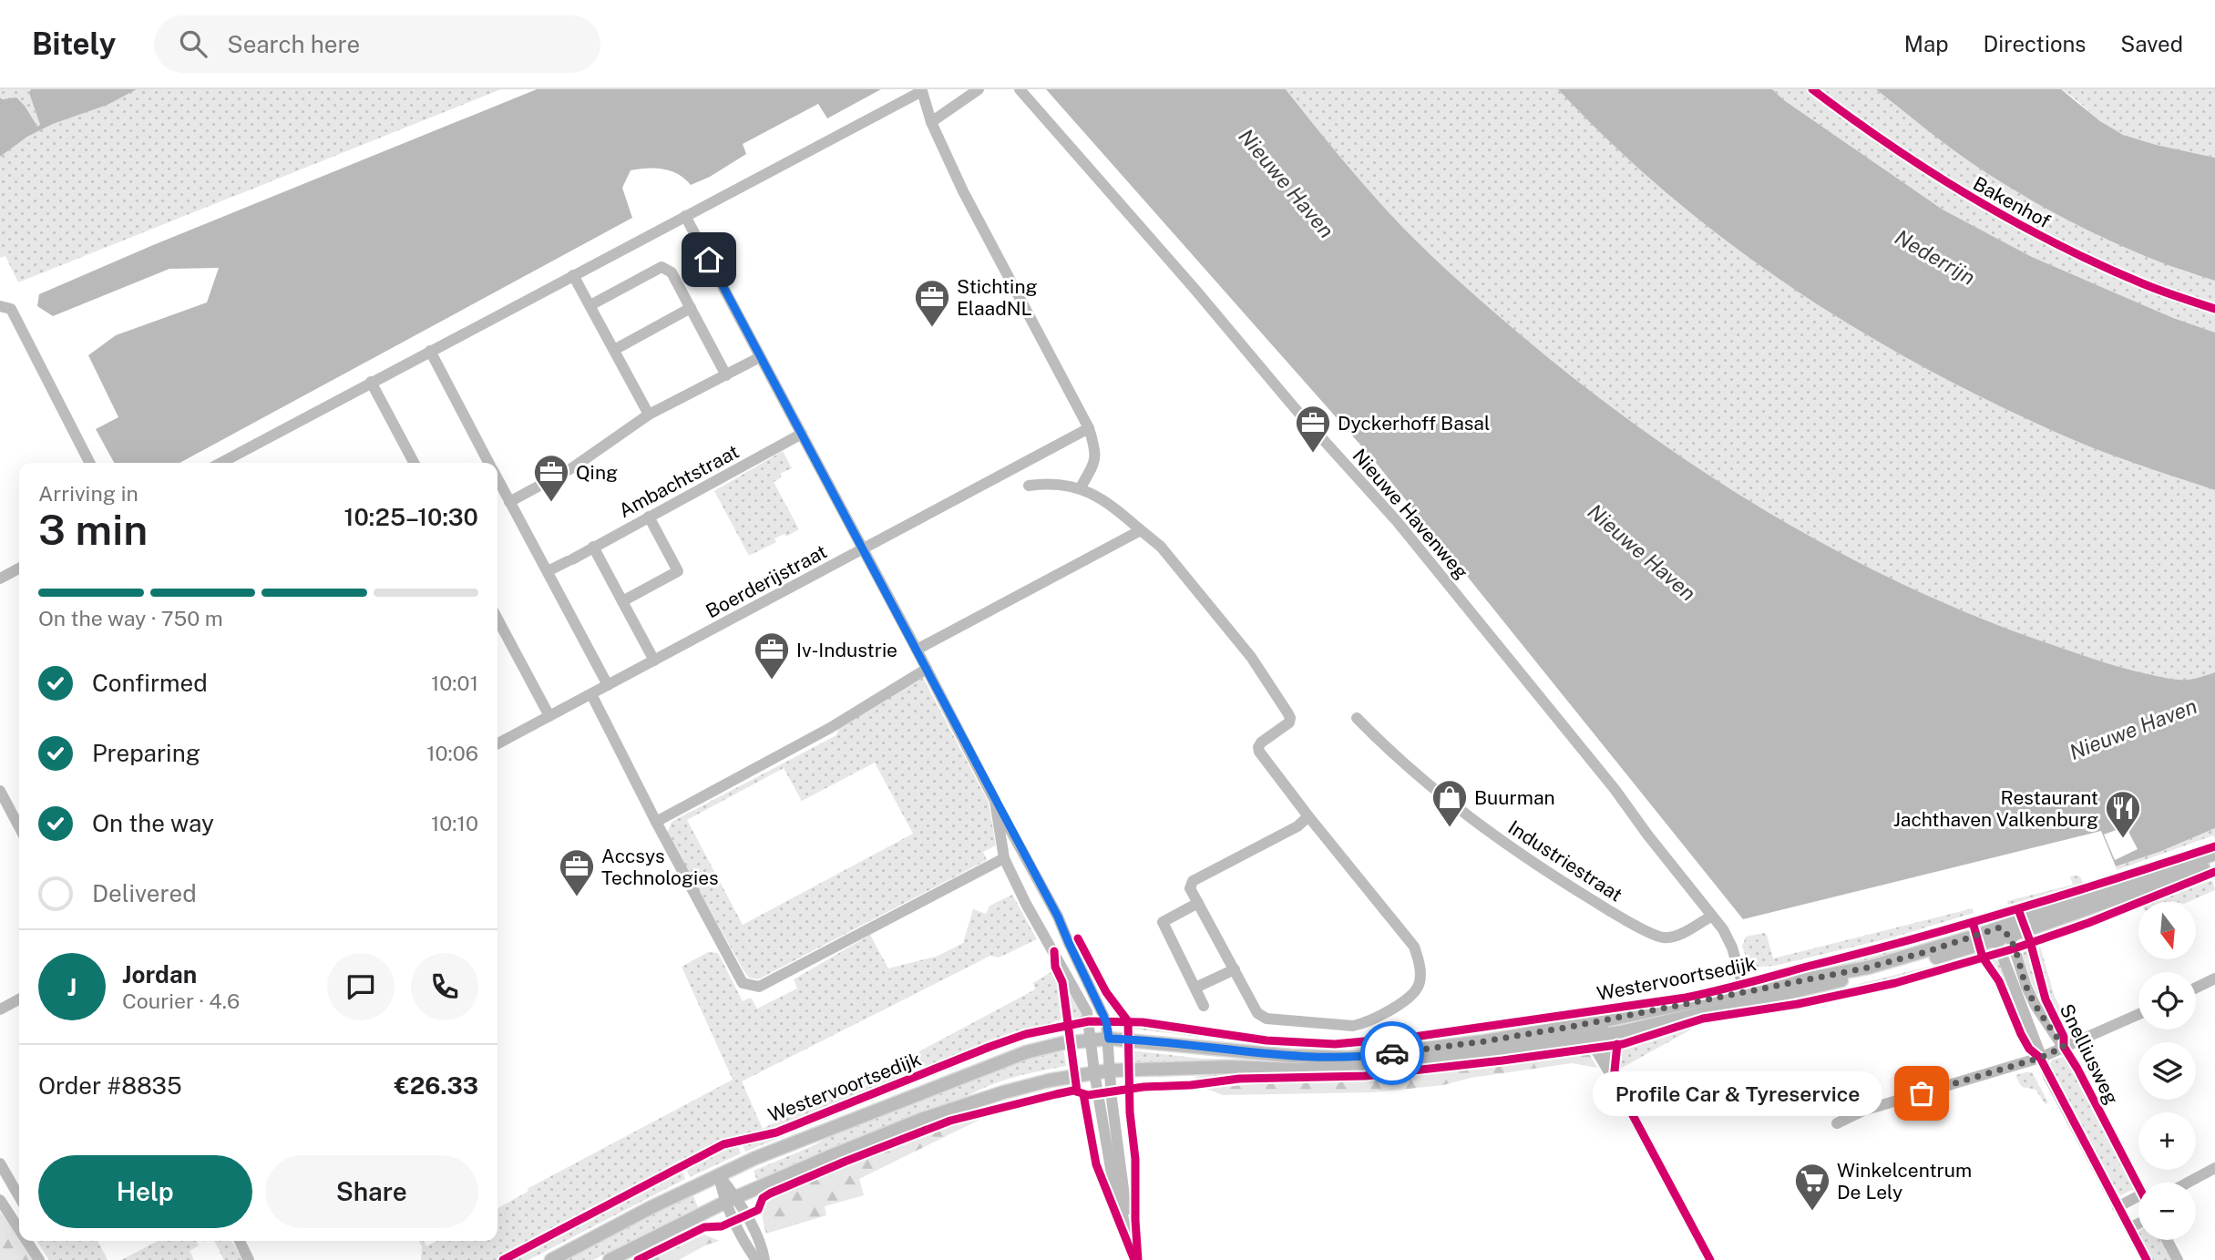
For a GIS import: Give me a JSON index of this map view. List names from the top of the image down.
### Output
{
  "streets": {
    "main road": ["Westervoortsedijk"],
    "street": [
      "Ambachtstraat",
      "Nieuwe Havenweg",
      "Boerderijstraat",
      "Industriestraat",
      "Snelliusweg"
    ],
    "cycle path": ["Bakenhof"]
  },
  "crossings": [
    ["Nieuwe Havenweg", "Industriestraat"],
    ["Nieuwe Havenweg", "Westervoortsedijk"],
    ["Westervoortsedijk", "Snelliusweg"]
  ],
  "water": ["Nieuwe Haven", "Nederrijn"],
  "places": {
    "office": [
      "Stichting ElaadNL",
      "Dyckerhoff Basal",
      "Qing",
      "Iv-Industrie",
      "Accsys Technologies"
    ],
    "shop": ["Buurman"],
    "restaurant": ["Restaurant Jachthaven Valkenburg"],
    "other": ["Profile Car & Tyreservice"],
    "supermarket": ["Winkelcentrum De Lely"]
  },
  "north": "bottom",
  "page": {
    "header": "Bitely",
    "search": "Search here",
    "nav": ["Map", "Directions", "Saved"],
    "heading": ["3 min", "Arriving in", "10:25–10:30"],
    "panel": [
      "Jordan",
      "Courier · 4.6",
      "Order #8835",
      "€26.33"
    ],
    "bar": "On the way · 750 m",
    "list": [
      ["Confirmed", "10:01"],
      ["Preparing", "10:06"],
      ["On the way", "10:10"],
      "Delivered"
    ],
    "map_buttons": ["+", "−"],
    "round": "J",
    "bubble": "Profile Car & Tyreservice",
    "buttons": ["Help", "Share"]
  }
}
